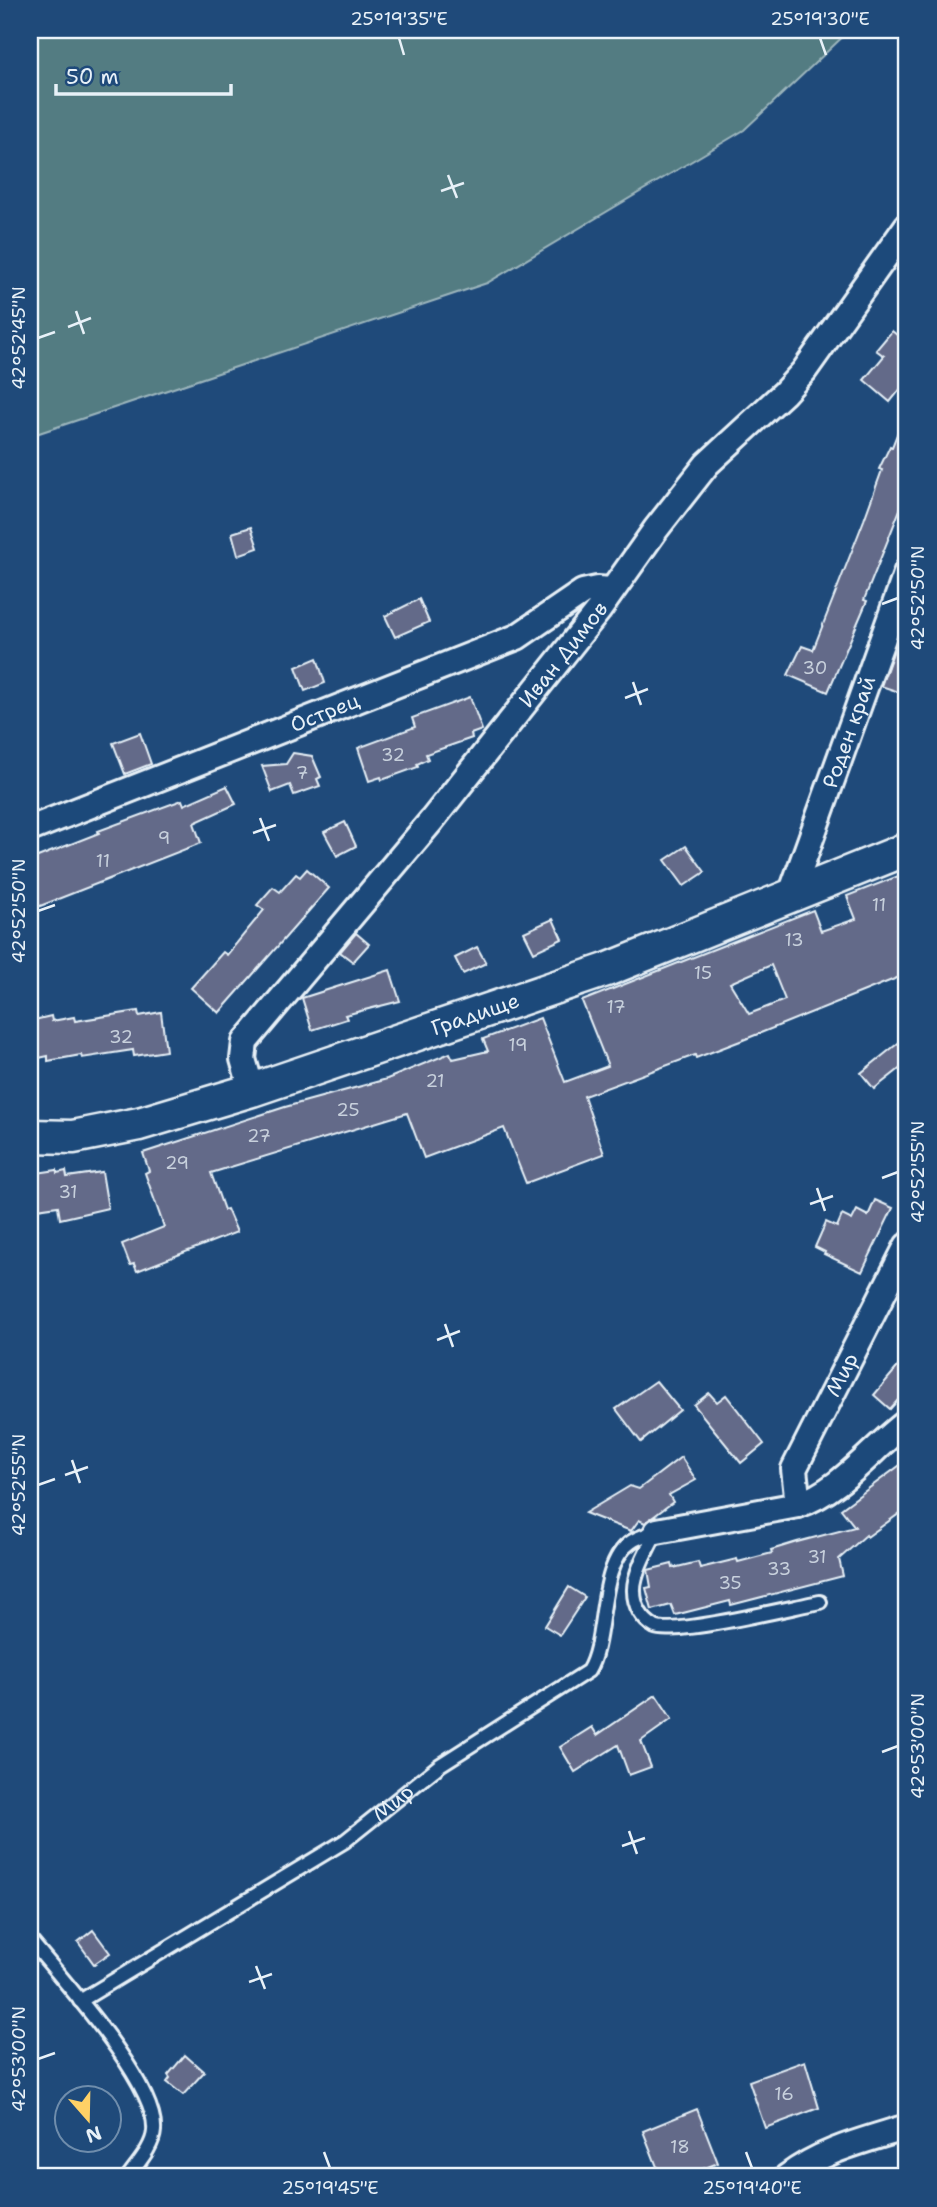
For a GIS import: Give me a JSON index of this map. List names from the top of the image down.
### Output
{
  "streets": {
    "street": [
      "Иван Димов",
      "Острец",
      "Роден край",
      "Градище",
      "Мир"
    ]
  },
  "crossings": [
    ["Иван Димов", "Острец"],
    ["Иван Димов", "Градище"],
    ["Роден край", "Градище"]
  ],
  "house_numbers": [
    "30",
    "32",
    "7",
    "9",
    "11",
    "11",
    "13",
    "15",
    "17",
    "32",
    "19",
    "21",
    "25",
    "27",
    "29",
    "31",
    "31",
    "33",
    "35",
    "16",
    "18"
  ],
  "scale_bar": "50 m",
  "north": "bottom",
  "coordinates": [
    "25°19'35\"E",
    "25°19'30\"E",
    "42°52'45\"N",
    "42°52'50\"N",
    "42°52'55\"N",
    "42°53'00\"N",
    "25°19'45\"E",
    "25°19'40\"E"
  ]
}
